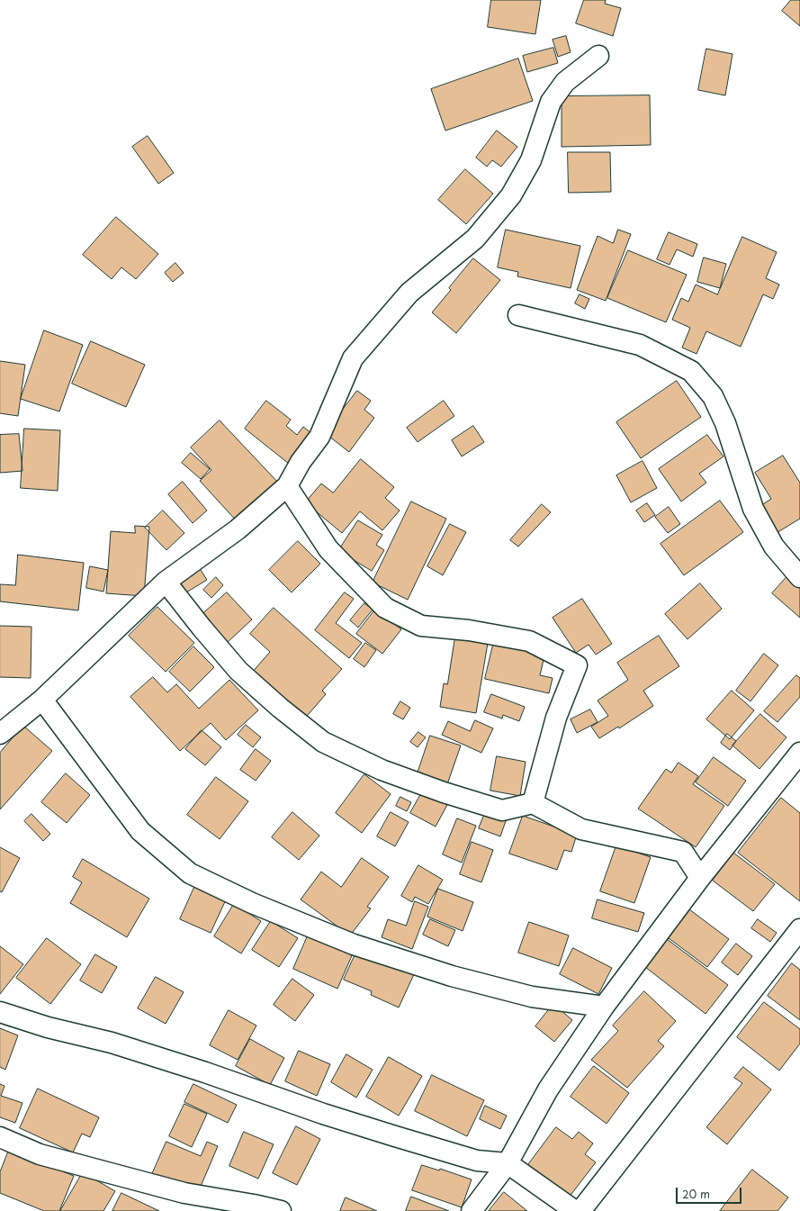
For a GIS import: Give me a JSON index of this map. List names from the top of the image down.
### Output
{
  "scale_bar": "20 m"
}
